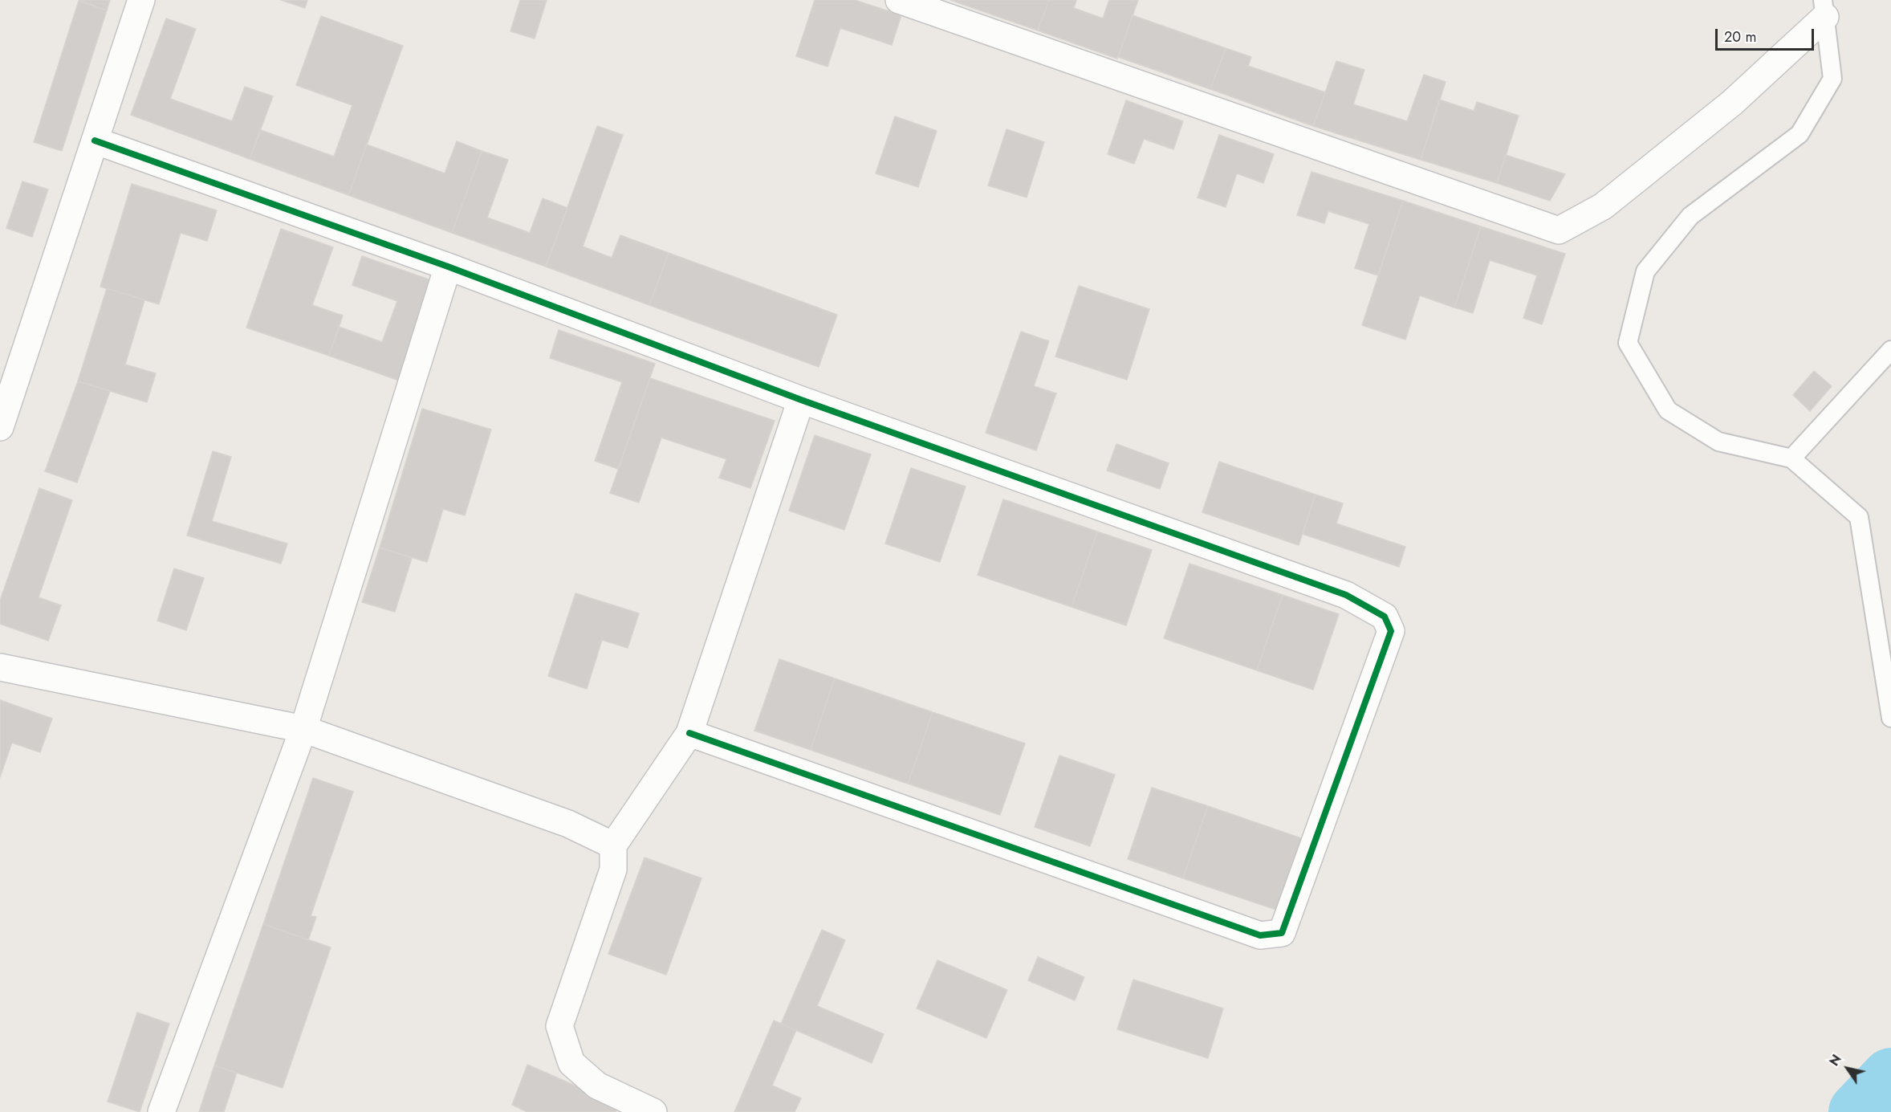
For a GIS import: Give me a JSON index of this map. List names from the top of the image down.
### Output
{
  "scale_bar": "20 m",
  "north": "top left"
}
